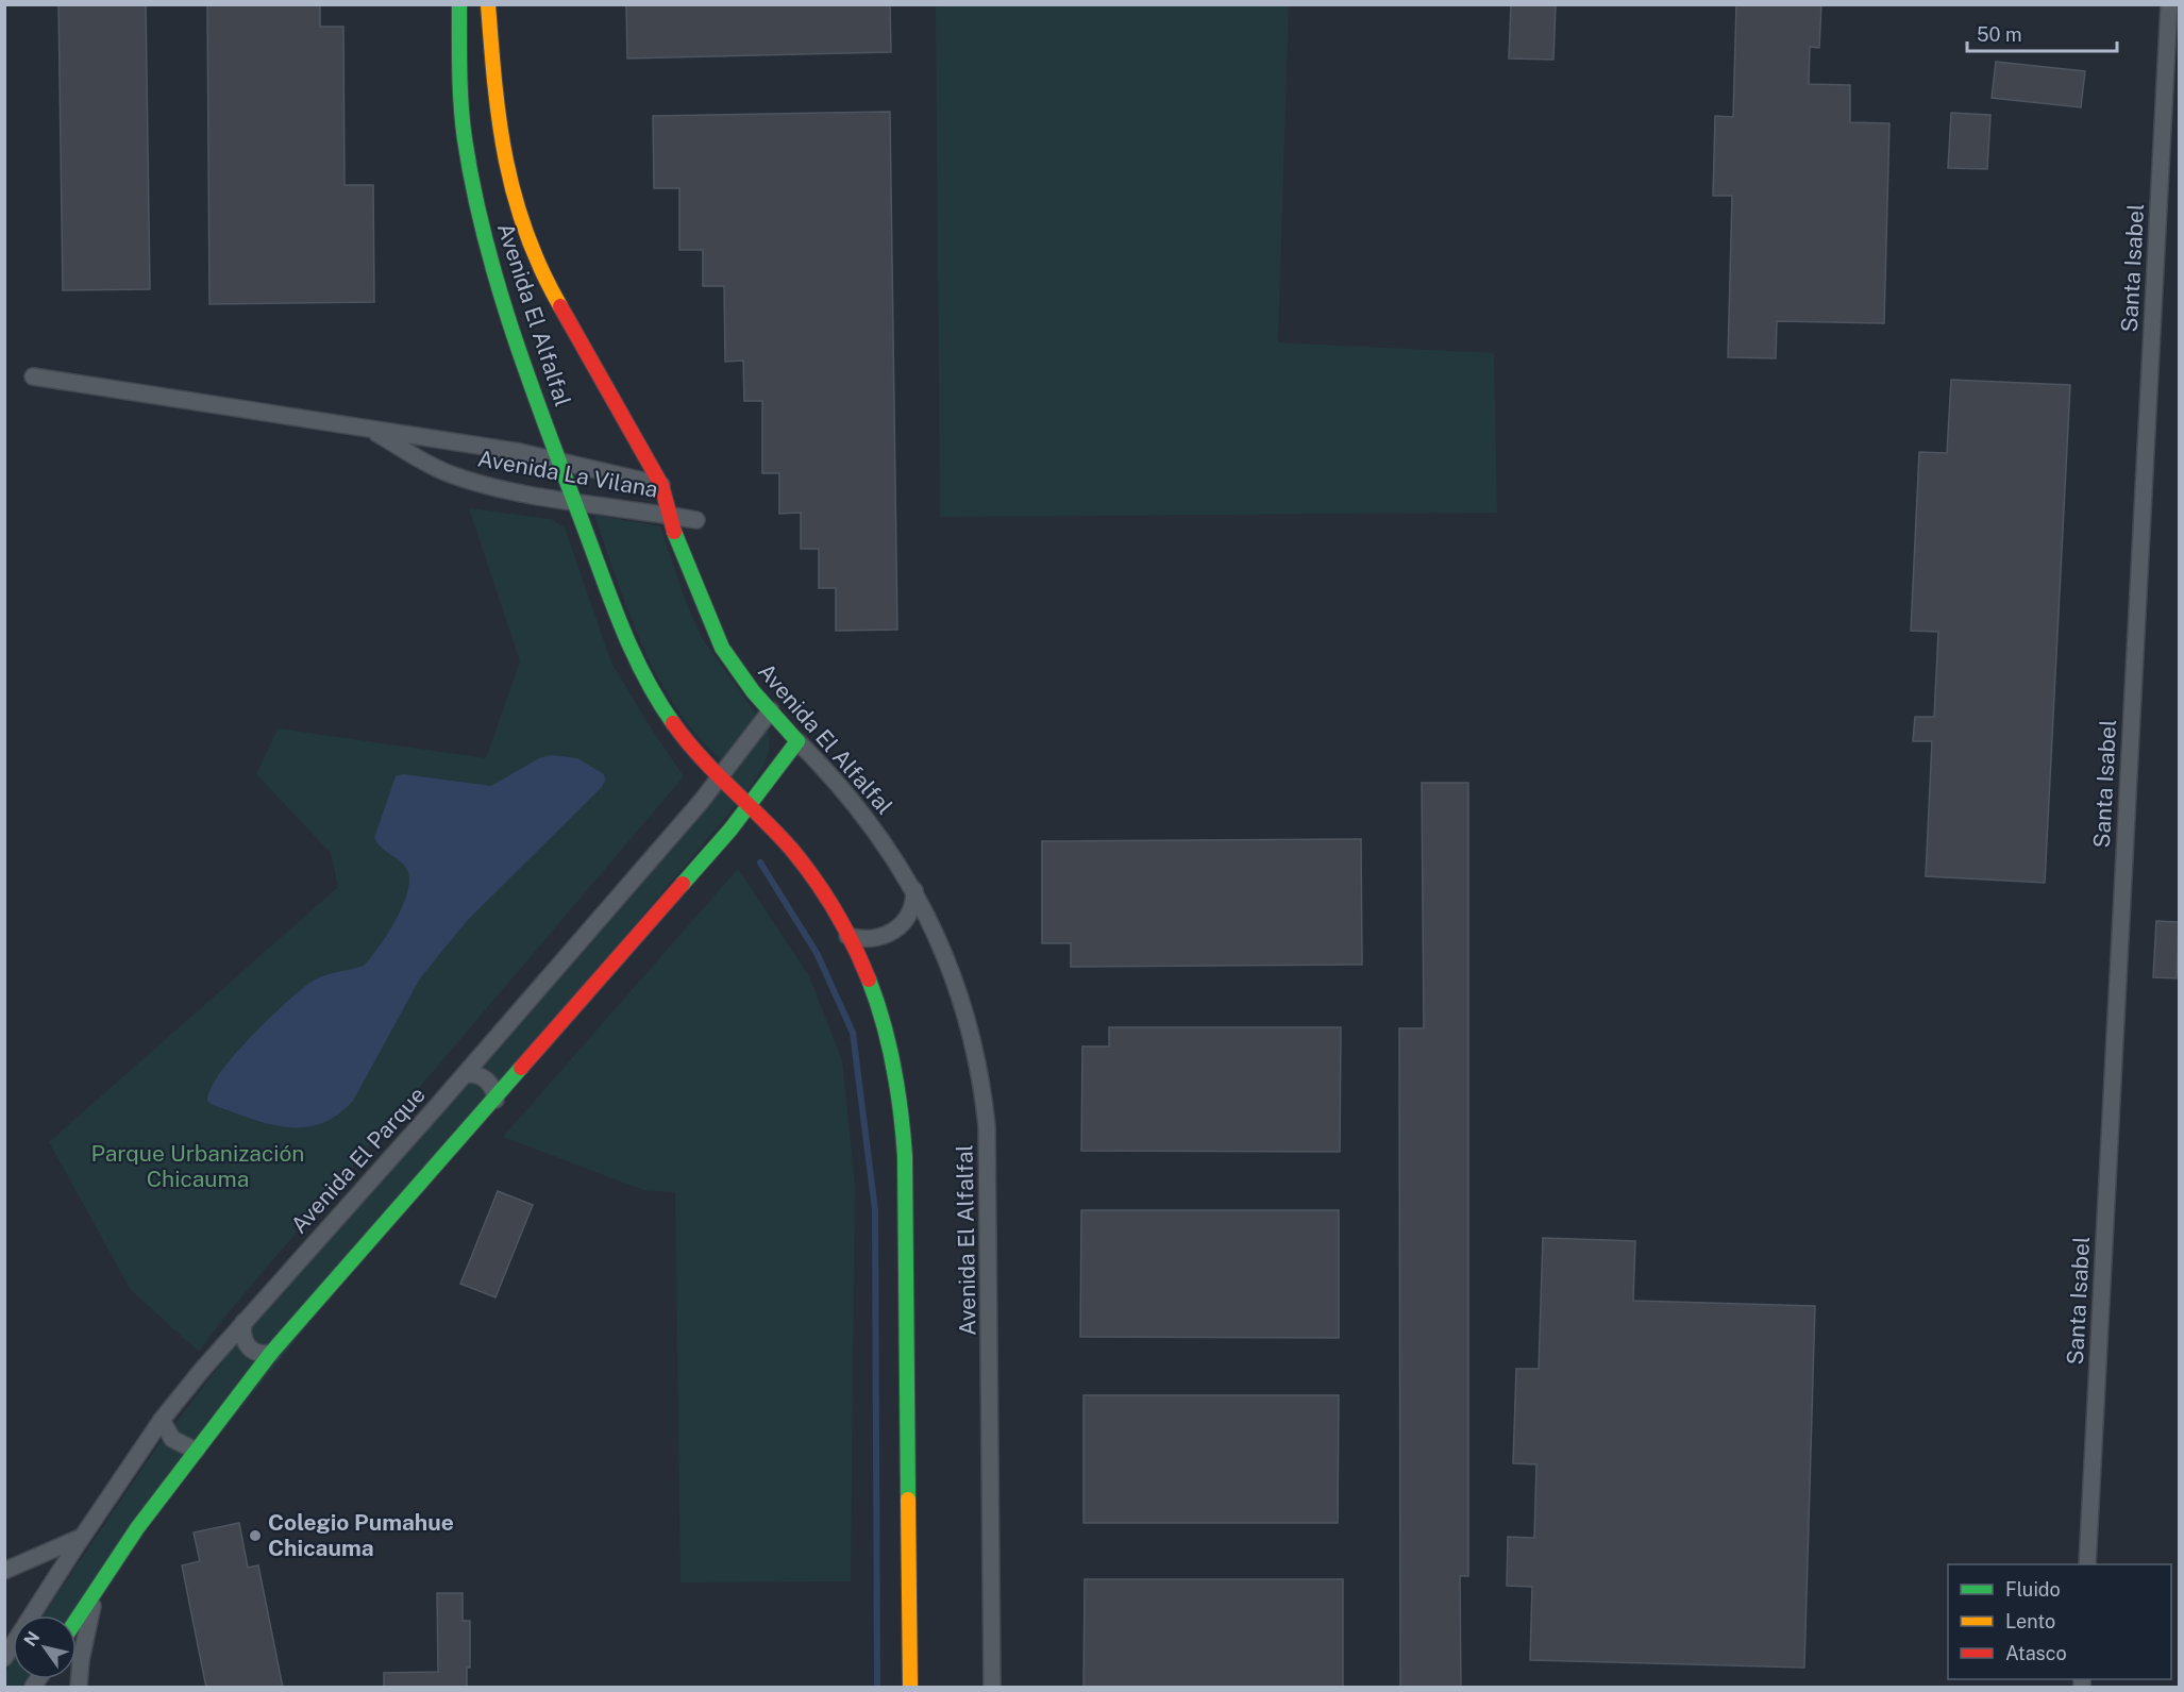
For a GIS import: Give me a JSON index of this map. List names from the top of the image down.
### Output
{
  "streets": {
    "street": [
      "Santa Isabel",
      "Avenida El Alfalfal",
      "Avenida La Vilana",
      "Avenida El Parque"
    ]
  },
  "crossings": [
    ["Avenida El Alfalfal", "Avenida La Vilana"],
    ["Avenida El Alfalfal", "Avenida El Parque"]
  ],
  "parks": ["Parque Urbanización Chicauma"],
  "places": ["Colegio Pumahue Chicauma"],
  "legend": ["Fluido", "Lento", "Atasco"],
  "scale_bar": "50 m",
  "north": "top left"
}
